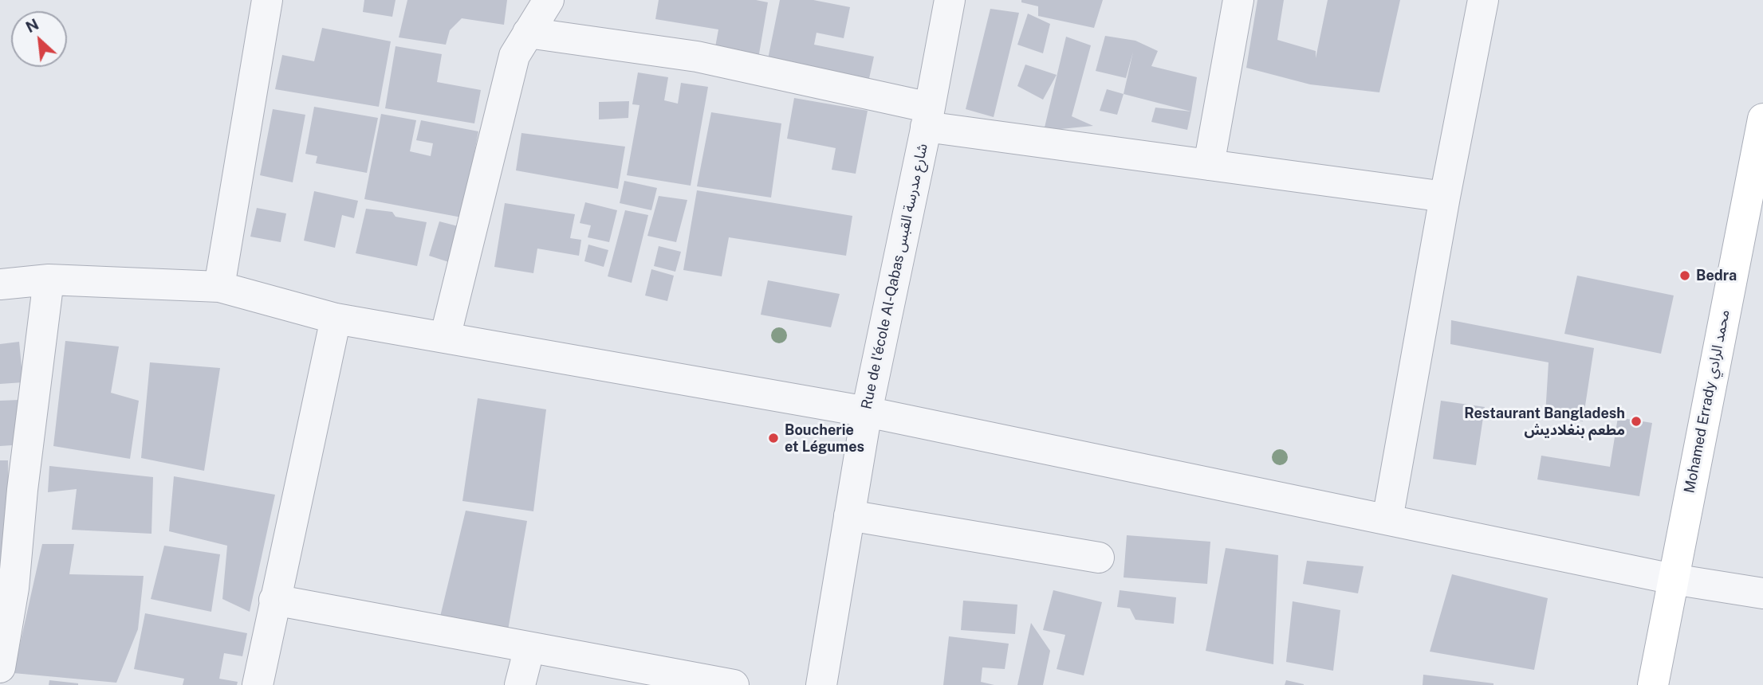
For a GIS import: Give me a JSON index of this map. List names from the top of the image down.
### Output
{
  "streets": {
    "street": ["Rue de l'école Al-Qabas شارع مدرسة القبس", "Mohamed Errady محمد الرادي"]
  },
  "places": ["Bedra", "Restaurant Bangladesh مطعم بنغلاديش", "Boucherie et Légumes"],
  "north": "top left"
}
